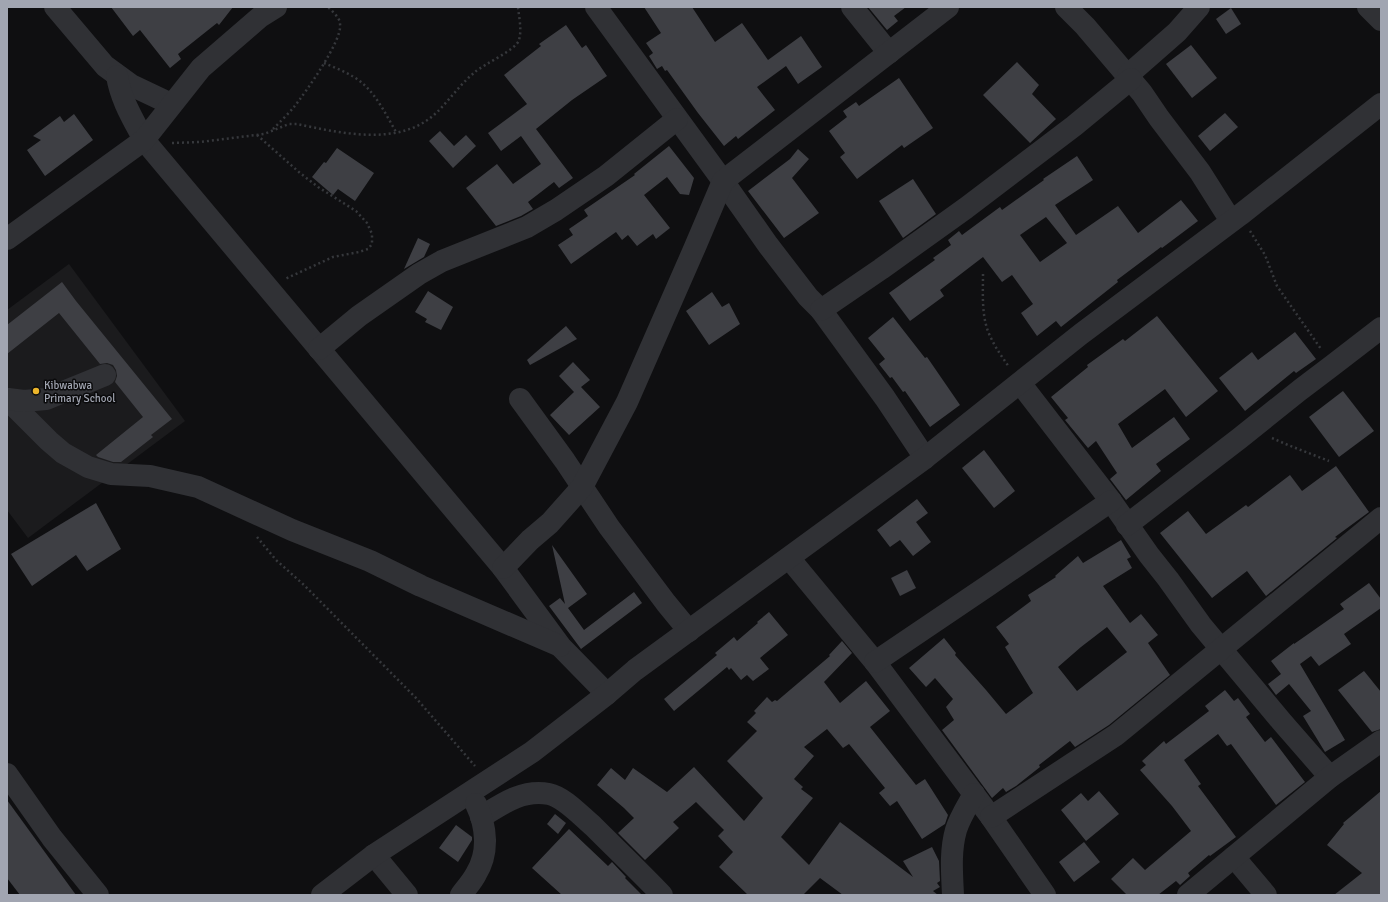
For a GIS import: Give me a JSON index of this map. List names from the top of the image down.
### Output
{
  "places": ["Kibwabwa Primary School"]
}
